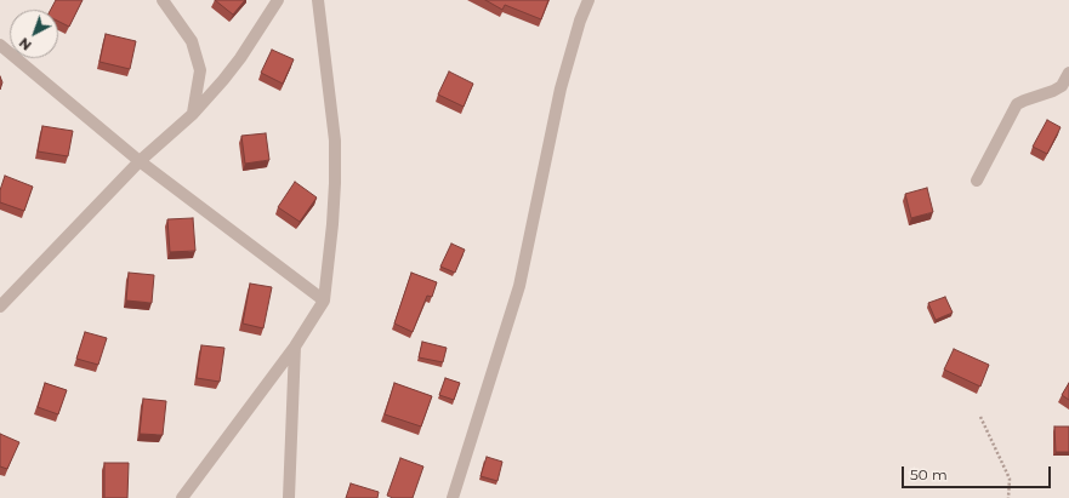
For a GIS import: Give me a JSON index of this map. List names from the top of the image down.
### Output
{
  "scale_bar": "50 m",
  "north": "bottom left"
}
